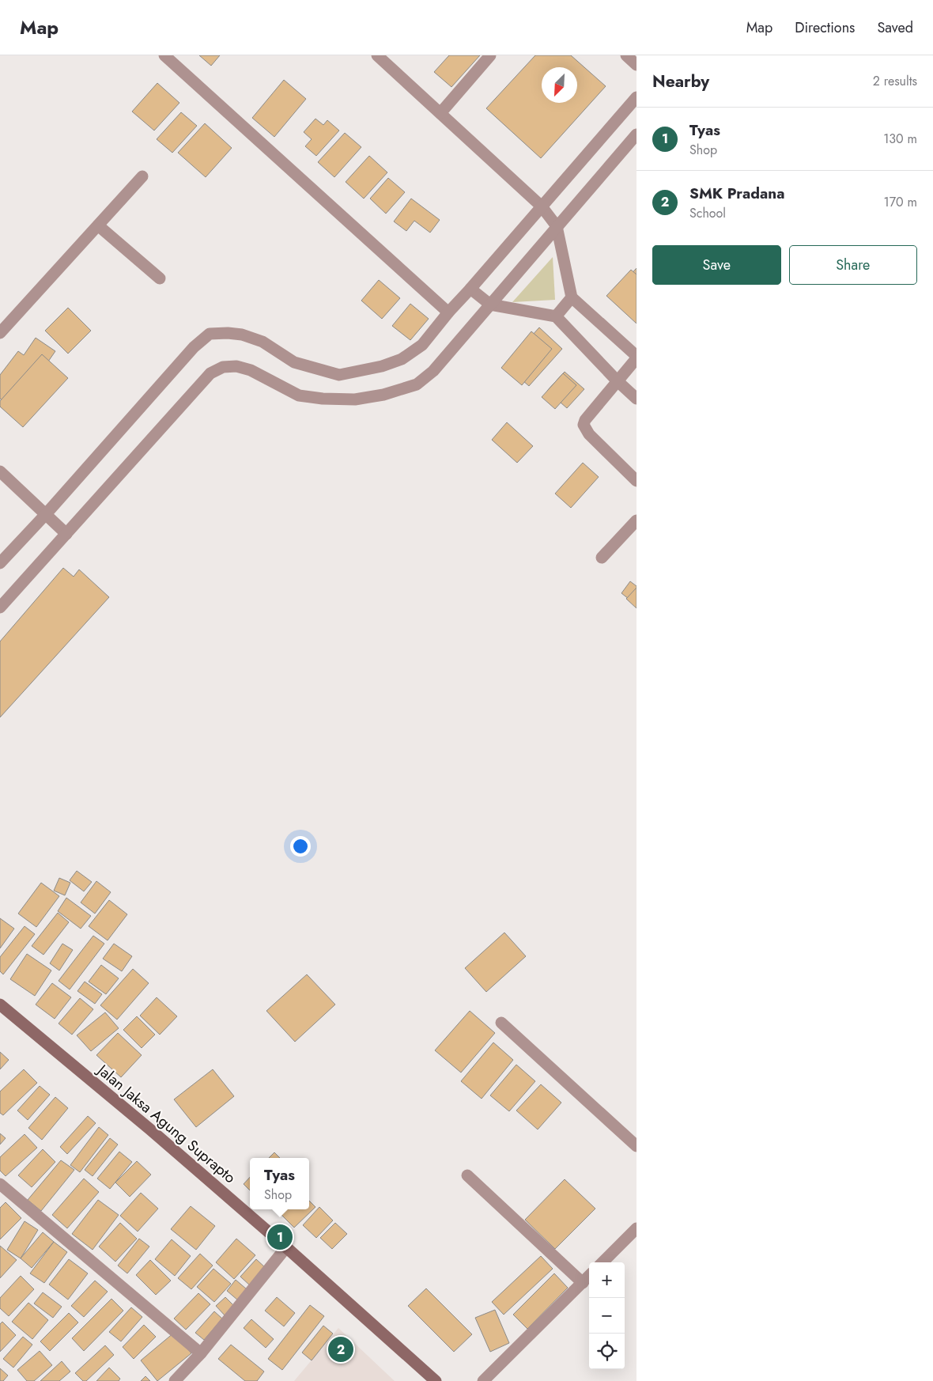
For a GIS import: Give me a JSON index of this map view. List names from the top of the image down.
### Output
{
  "streets": {
    "main road": ["Jalan Jaksa Agung Suprapto"]
  },
  "north": "bottom left",
  "page": {
    "header": "Map",
    "nav": ["Map", "Directions", "Saved"],
    "heading": ["Nearby", "2 results"],
    "list": [
      {
        "mark": "1",
        "name": "Tyas",
        "note": "Shop",
        "value": "130 m"
      },
      {
        "mark": "2",
        "name": "SMK Pradana",
        "note": "School",
        "value": "170 m"
      }
    ],
    "buttons": ["Save", "Share"],
    "popup": ["Tyas", "Shop"],
    "pins": ["1", "2"],
    "map_buttons": ["+", "−"]
  }
}
